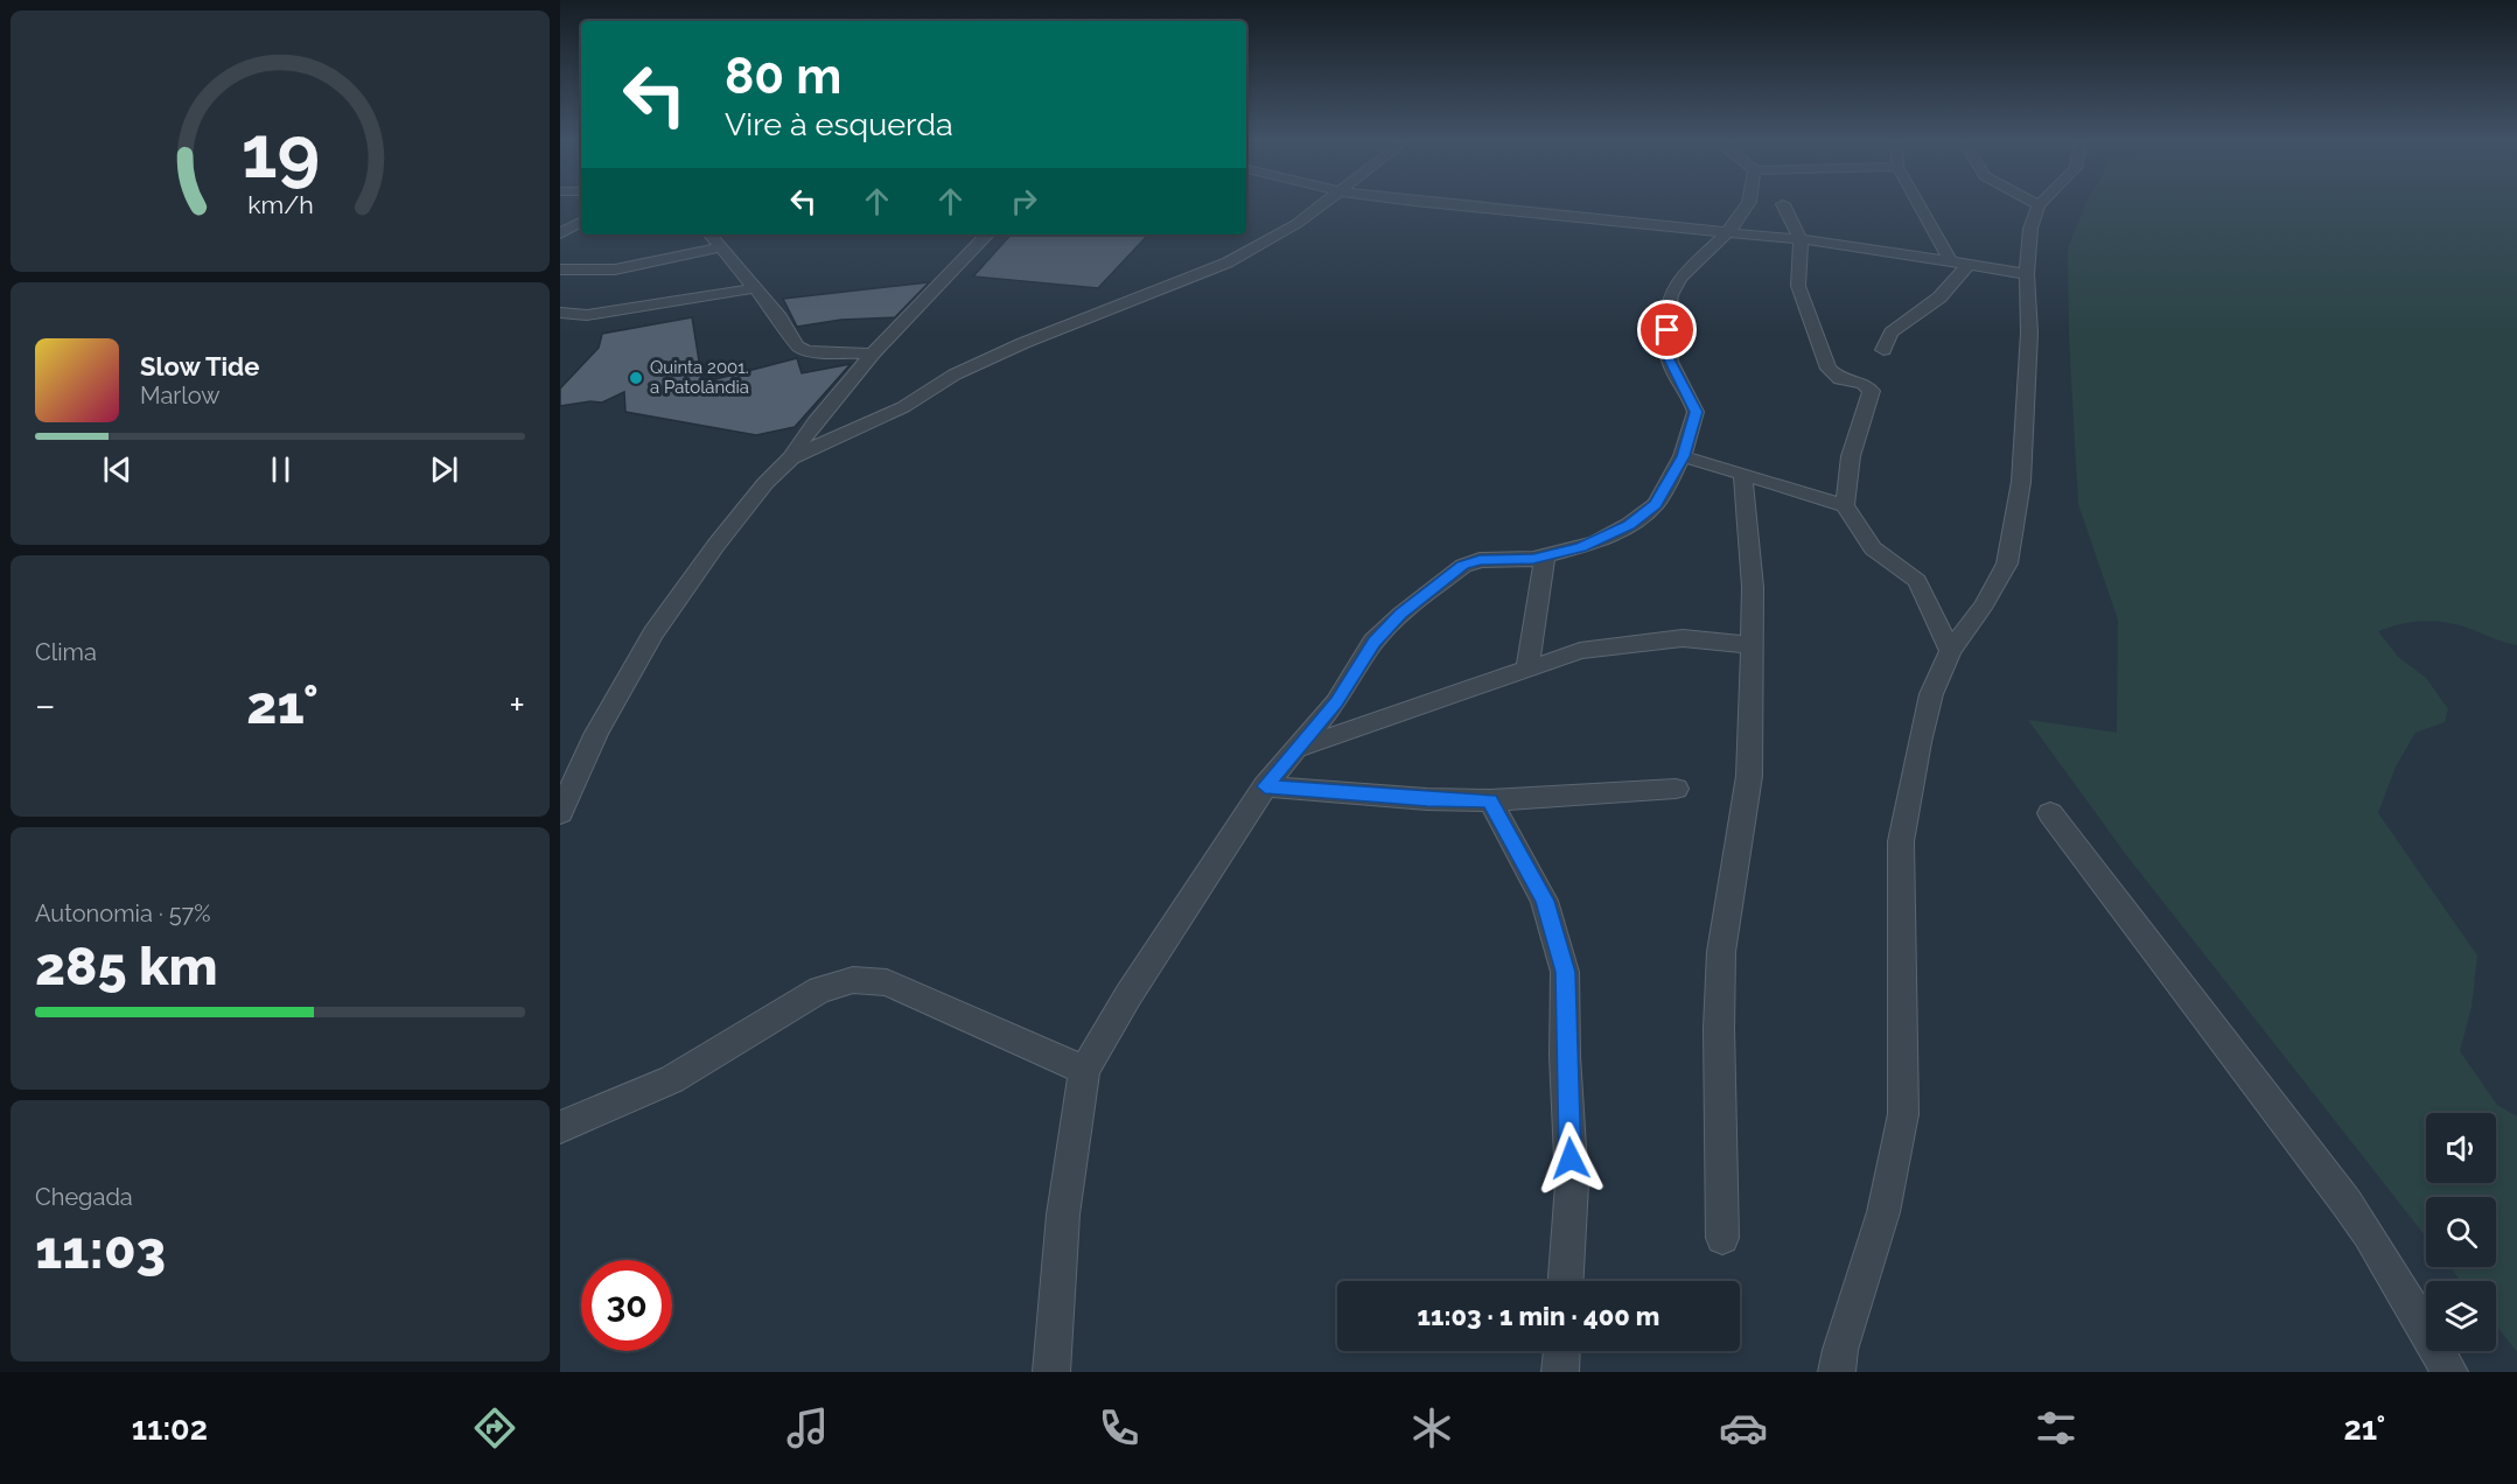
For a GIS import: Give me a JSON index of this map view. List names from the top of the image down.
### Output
{
  "places": ["Quinta 2001. a Patolândia"],
  "page": {
    "turn": ["80 m", "Vire à esquerda"],
    "song": ["Slow Tide", "Marlow"],
    "tile": [
      "Clima",
      ["Autonomia · 57%", "285 km"],
      ["Chegada", "11:03"]
    ],
    "heat": ["−", "21°", "+"],
    "limit": "30",
    "trip": "11:03 · 1 min · 400 m",
    "tabs": ["11:02", "21°"],
    "gauge": ["19", "km/h"]
  }
}
